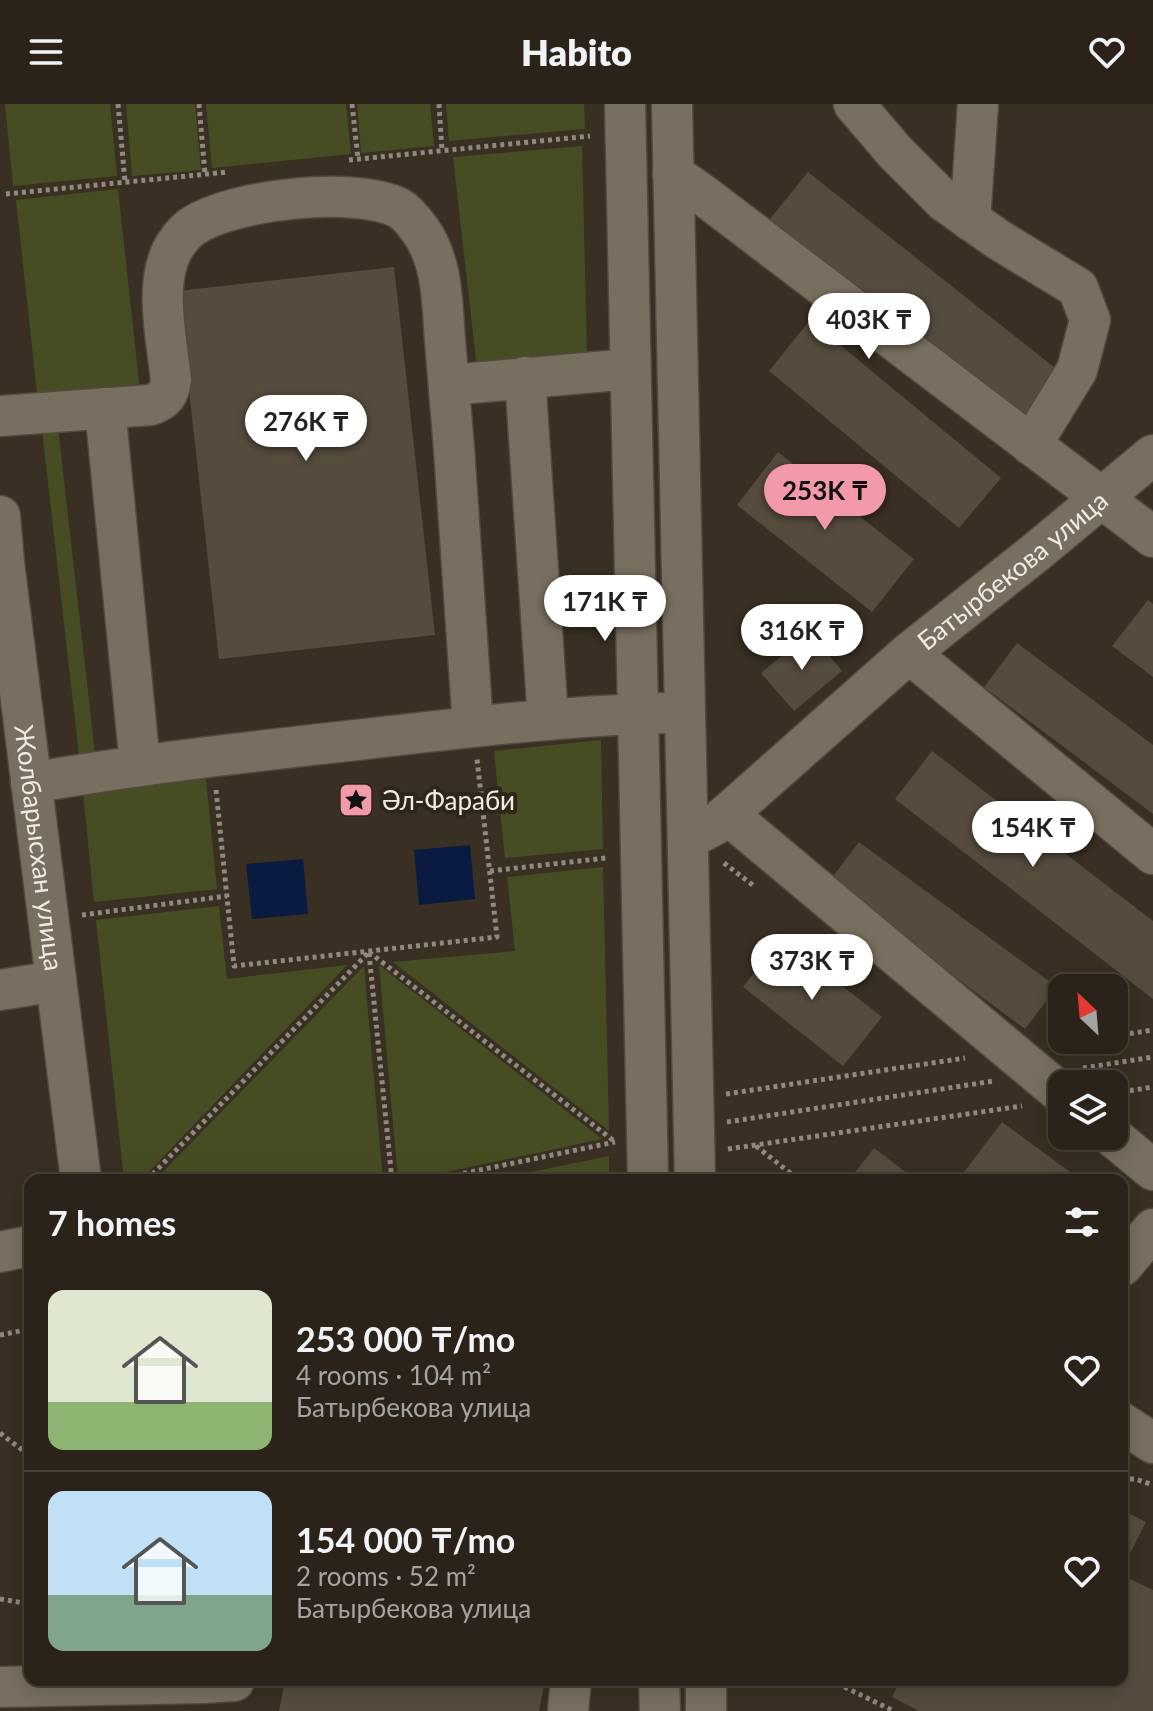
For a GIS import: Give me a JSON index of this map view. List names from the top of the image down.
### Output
{
  "streets": {
    "street": ["Батырбекова улица", "Жолбарысхан улица"]
  },
  "places": {
    "place": ["Әл-Фараби"]
  },
  "north": "top left",
  "page": {
    "header": "Habito",
    "price": [
      "403K ₸",
      "276K ₸",
      "253K ₸",
      "171K ₸",
      "316K ₸",
      "154K ₸",
      "373K ₸"
    ],
    "heading": "7 homes",
    "list": [
      {
        "name": "253 000 ₸/mo",
        "note": "4 rooms · 104 m² · Батырбекова улица"
      },
      {
        "name": "154 000 ₸/mo",
        "note": "2 rooms · 52 m² · Батырбекова улица"
      }
    ]
  }
}
